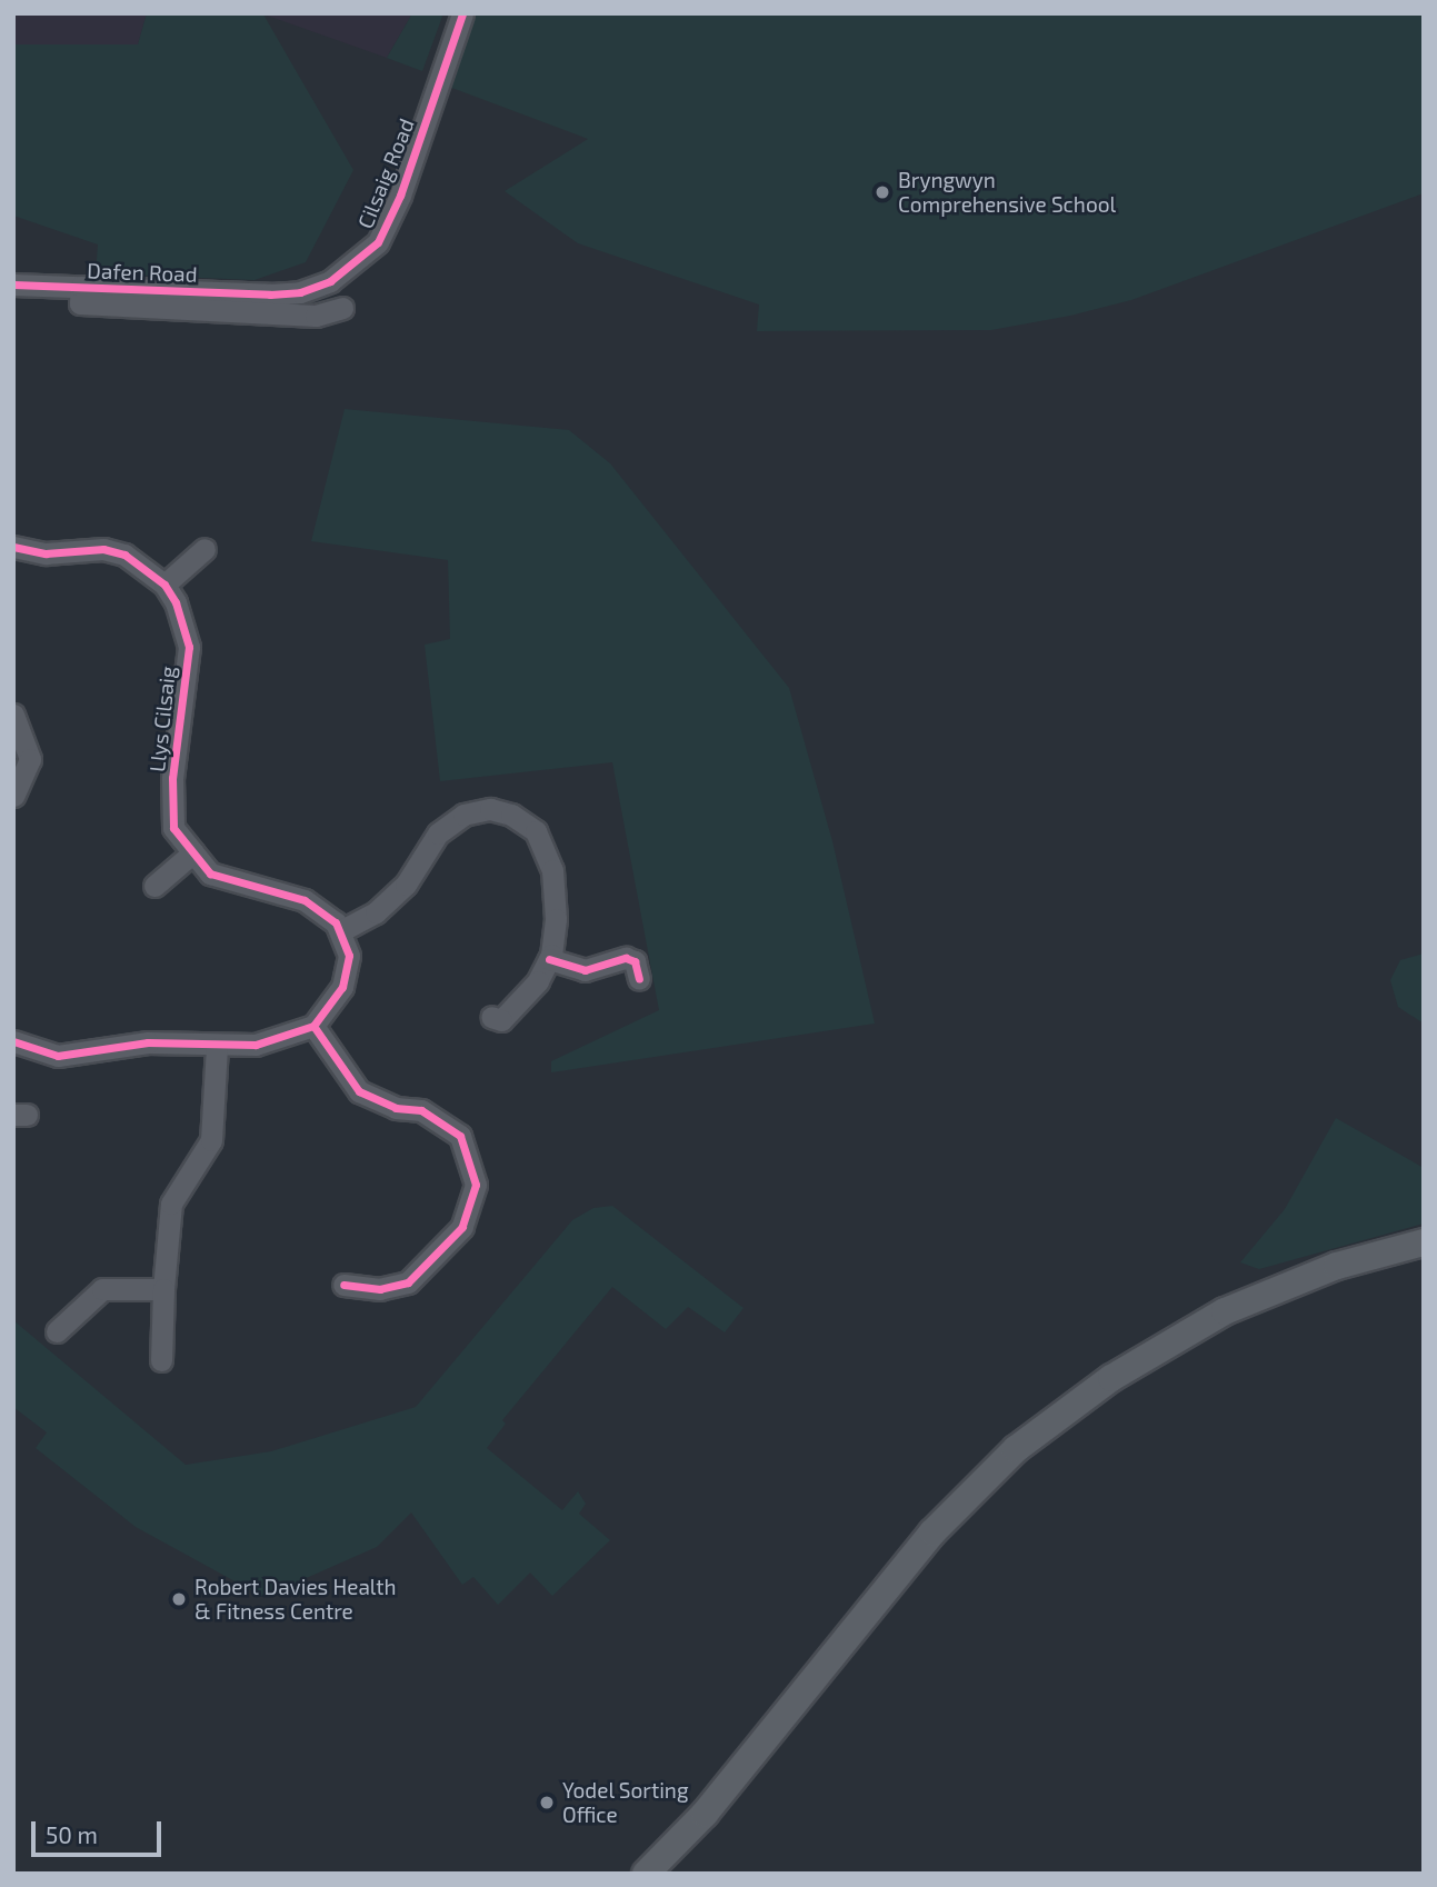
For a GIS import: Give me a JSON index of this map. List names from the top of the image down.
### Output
{
  "streets": {
    "street": ["Cilsaig Road", "Dafen Road", "Llys Cilsaig"]
  },
  "crossings": [
    ["Cilsaig Road", "Dafen Road"]
  ],
  "places": ["Bryngwyn Comprehensive School", "Robert Davies Health & Fitness Centre", "Yodel Sorting Office"],
  "scale_bar": "50 m"
}
